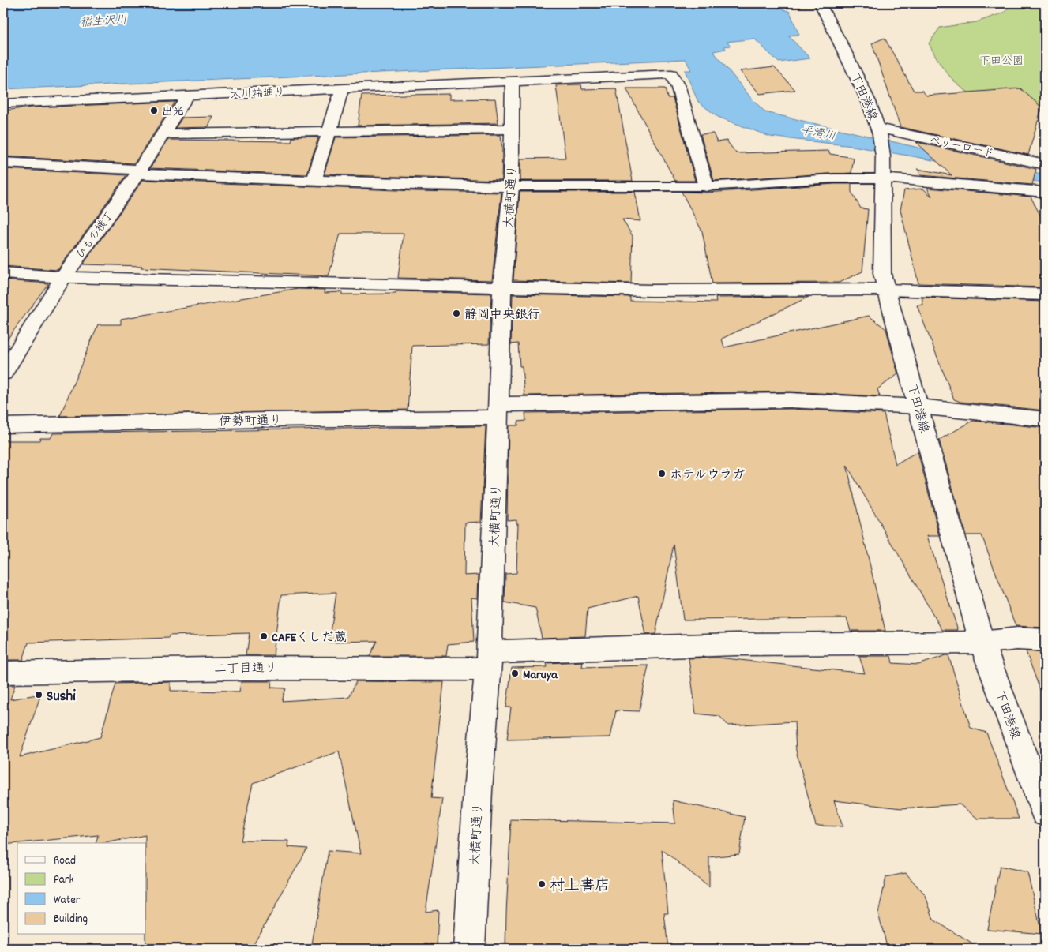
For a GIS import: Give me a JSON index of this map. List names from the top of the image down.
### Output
{
  "streets": {
    "street": [
      "大川端通り",
      "下田港線",
      "ペリーロード",
      "大横町通り",
      "ひもの横丁",
      "伊勢町通り",
      "二丁目通り"
    ]
  },
  "crossings": [
    ["大川端通り", "大横町通り"],
    ["大川端通り", "ひもの横丁"],
    ["下田港線", "ペリーロード"],
    ["下田港線", "伊勢町通り"],
    ["下田港線", "二丁目通り"],
    ["大横町通り", "伊勢町通り"],
    ["大横町通り", "二丁目通り"]
  ],
  "water": ["稲生沢川", "平滑川"],
  "parks": ["下田公園"],
  "places": [
    "出光",
    "静岡中央銀行",
    "ホテルウラガ",
    "CAFEくしだ蔵",
    "Maruya",
    "Sushi",
    "村上書店"
  ],
  "legend": [
    "Road",
    "Park",
    "Water",
    "Building"
  ]
}
